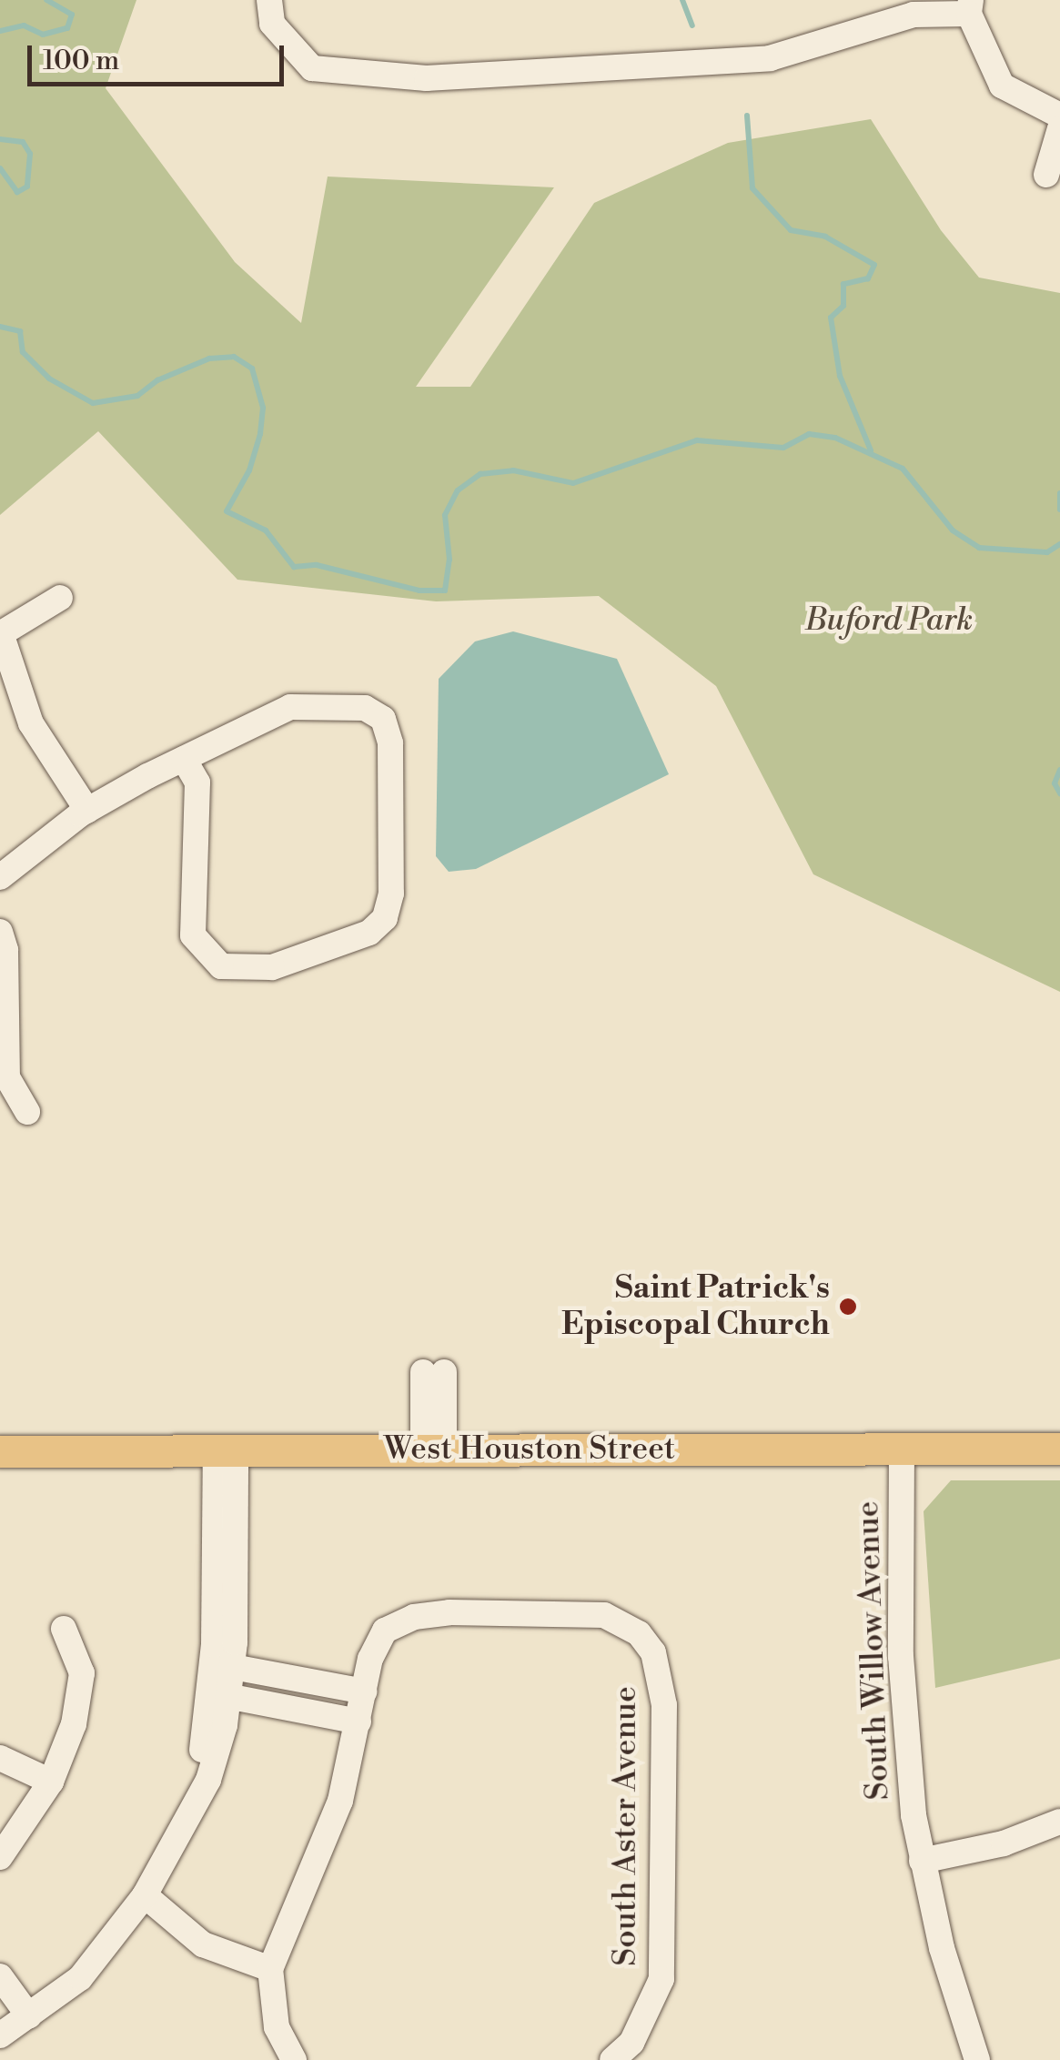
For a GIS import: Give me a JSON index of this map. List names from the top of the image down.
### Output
{
  "streets": {
    "main road": ["West Houston Street"],
    "street": ["South Willow Avenue", "South Aster Avenue"]
  },
  "crossings": [
    ["West Houston Street", "South Willow Avenue"]
  ],
  "parks": ["Buford Park"],
  "places": ["Saint Patrick's Episcopal Church"],
  "scale_bar": "100 m"
}
